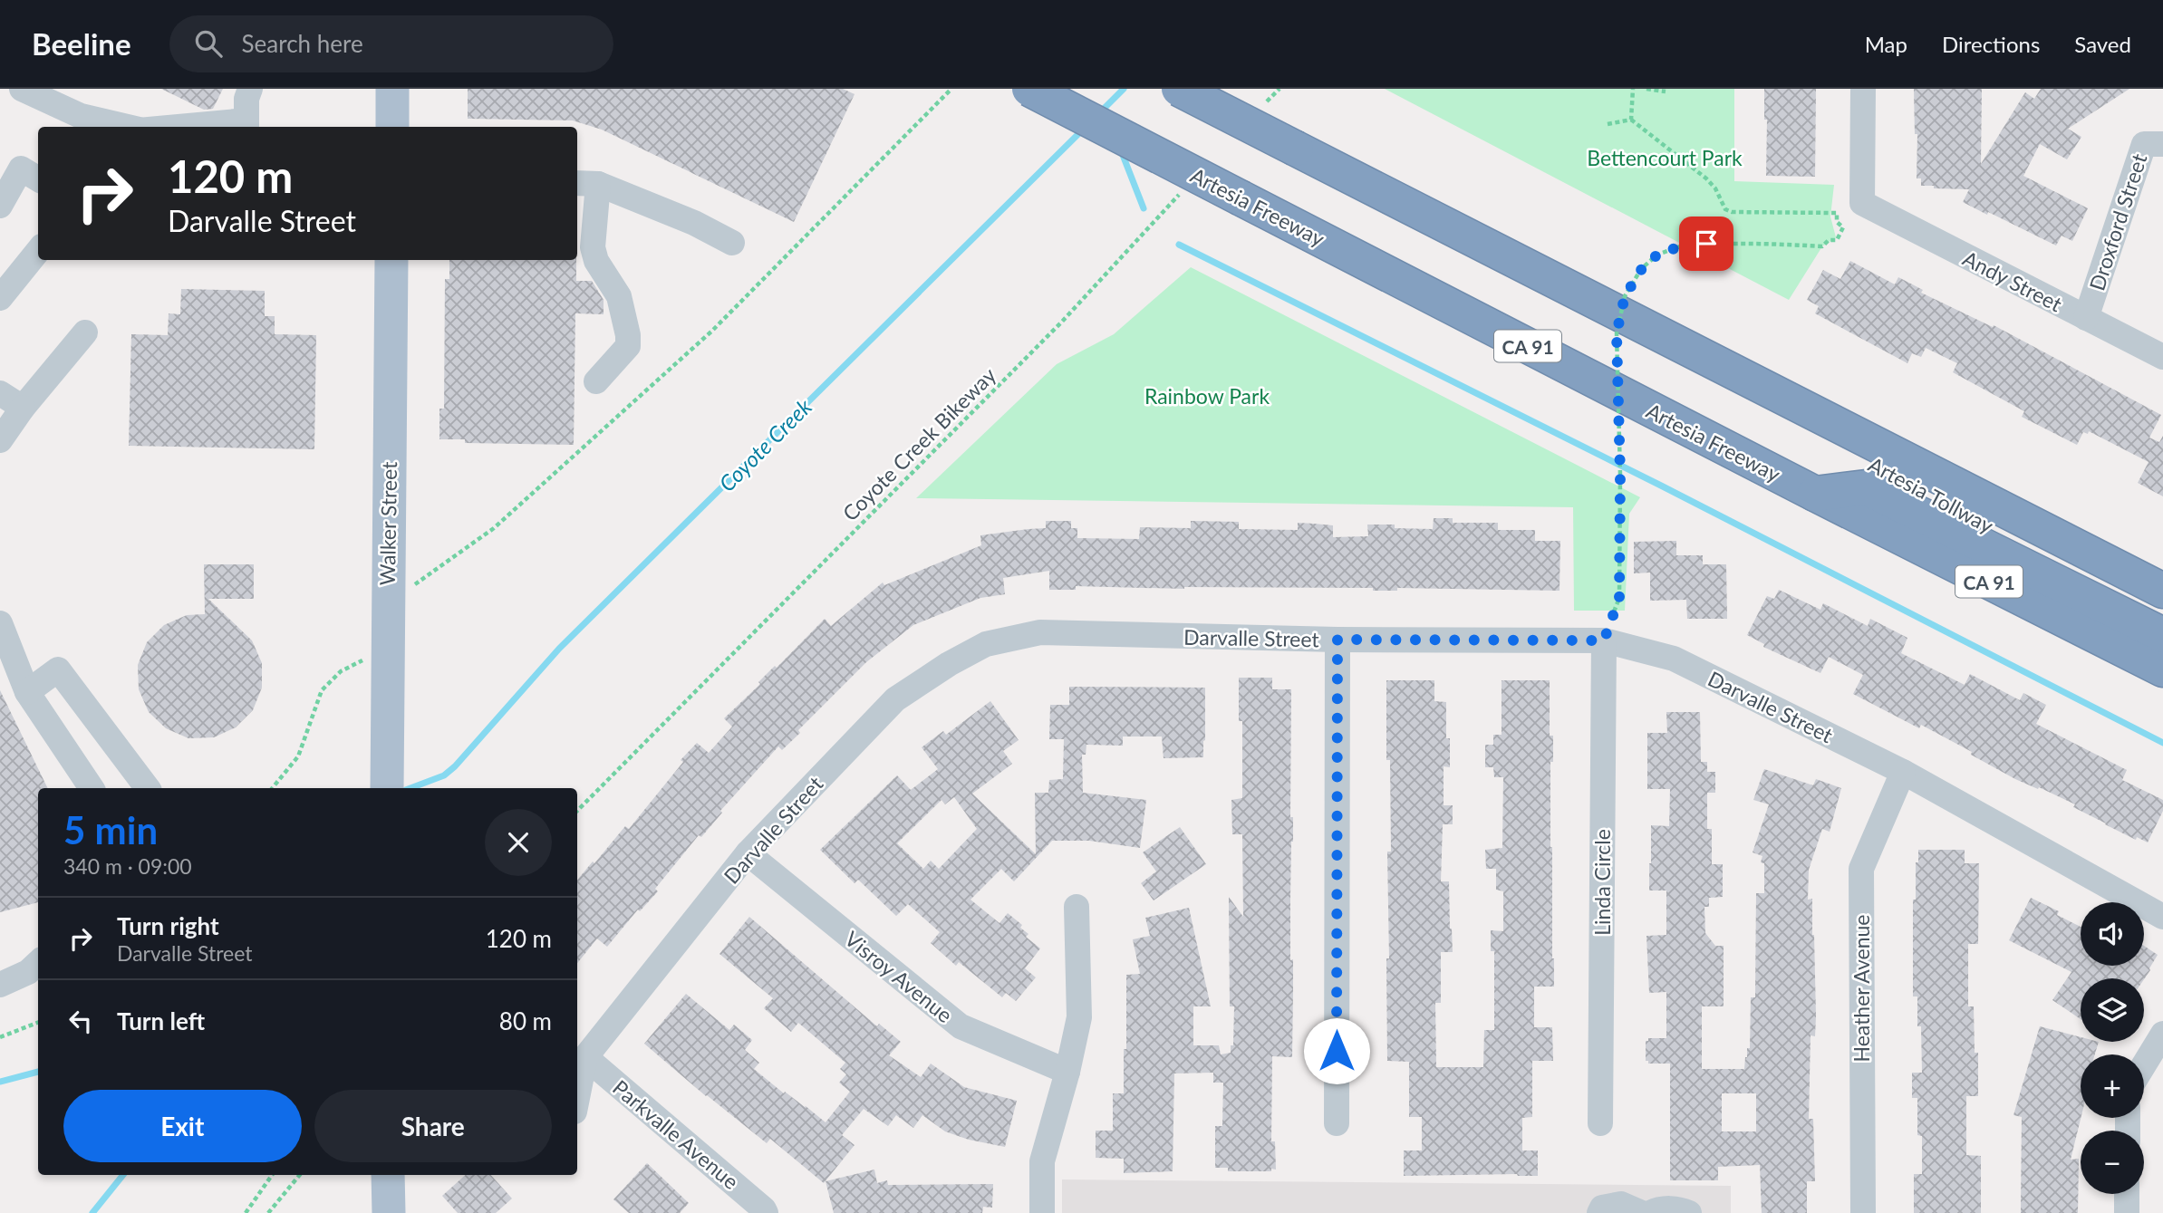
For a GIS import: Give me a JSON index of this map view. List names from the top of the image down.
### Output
{
  "streets": {
    "highway": ["Artesia Freeway", "CA 91", "Artesia Tollway"],
    "main road": ["Walker Street"],
    "street": [
      "Droxford Street",
      "Andy Street",
      "Darvalle Street",
      "Linda Circle",
      "Visroy Avenue",
      "Heather Avenue",
      "Parkvalle Avenue"
    ],
    "path": ["Coyote Creek Bikeway"]
  },
  "crossings": [
    ["Artesia Freeway", "Artesia Tollway"],
    ["Droxford Street", "Andy Street"],
    ["Darvalle Street", "Linda Circle"],
    ["Darvalle Street", "Visroy Avenue"],
    ["Darvalle Street", "Heather Avenue"],
    ["Darvalle Street", "Parkvalle Avenue"]
  ],
  "water": ["Coyote Creek"],
  "parks": ["Bettencourt Park", "Rainbow Park"],
  "page": {
    "header": "Beeline",
    "search": "Search here",
    "nav": ["Map", "Directions", "Saved"],
    "turn": ["120 m", "Darvalle Street"],
    "heading": ["5 min", "340 m · 09:00"],
    "list": [
      {
        "name": "Turn right",
        "note": "Darvalle Street",
        "value": "120 m"
      },
      {
        "name": "Turn left",
        "value": "80 m"
      }
    ],
    "map_buttons": ["+", "−"],
    "buttons": ["Exit", "Share"]
  }
}
